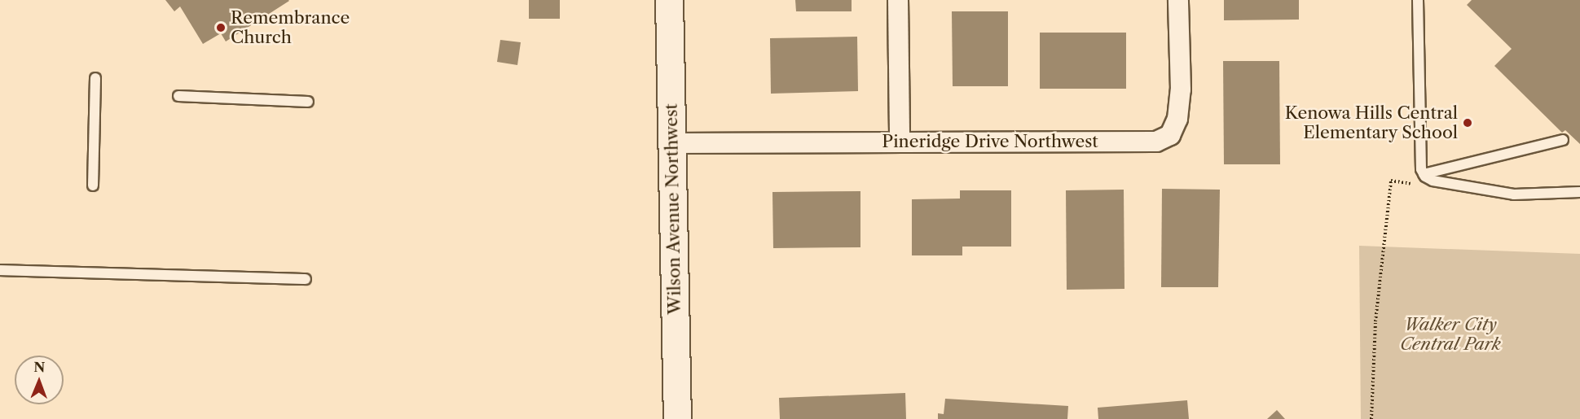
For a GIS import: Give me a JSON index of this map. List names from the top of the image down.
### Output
{
  "streets": {
    "main road": ["Wilson Avenue Northwest"],
    "street": ["Pineridge Drive Northwest"]
  },
  "crossings": [
    ["Pineridge Drive Northwest", "Wilson Avenue Northwest"]
  ],
  "parks": ["Walker City Central Park"],
  "places": ["Remembrance Church", "Kenowa Hills Central Elementary School"],
  "north": "top"
}
